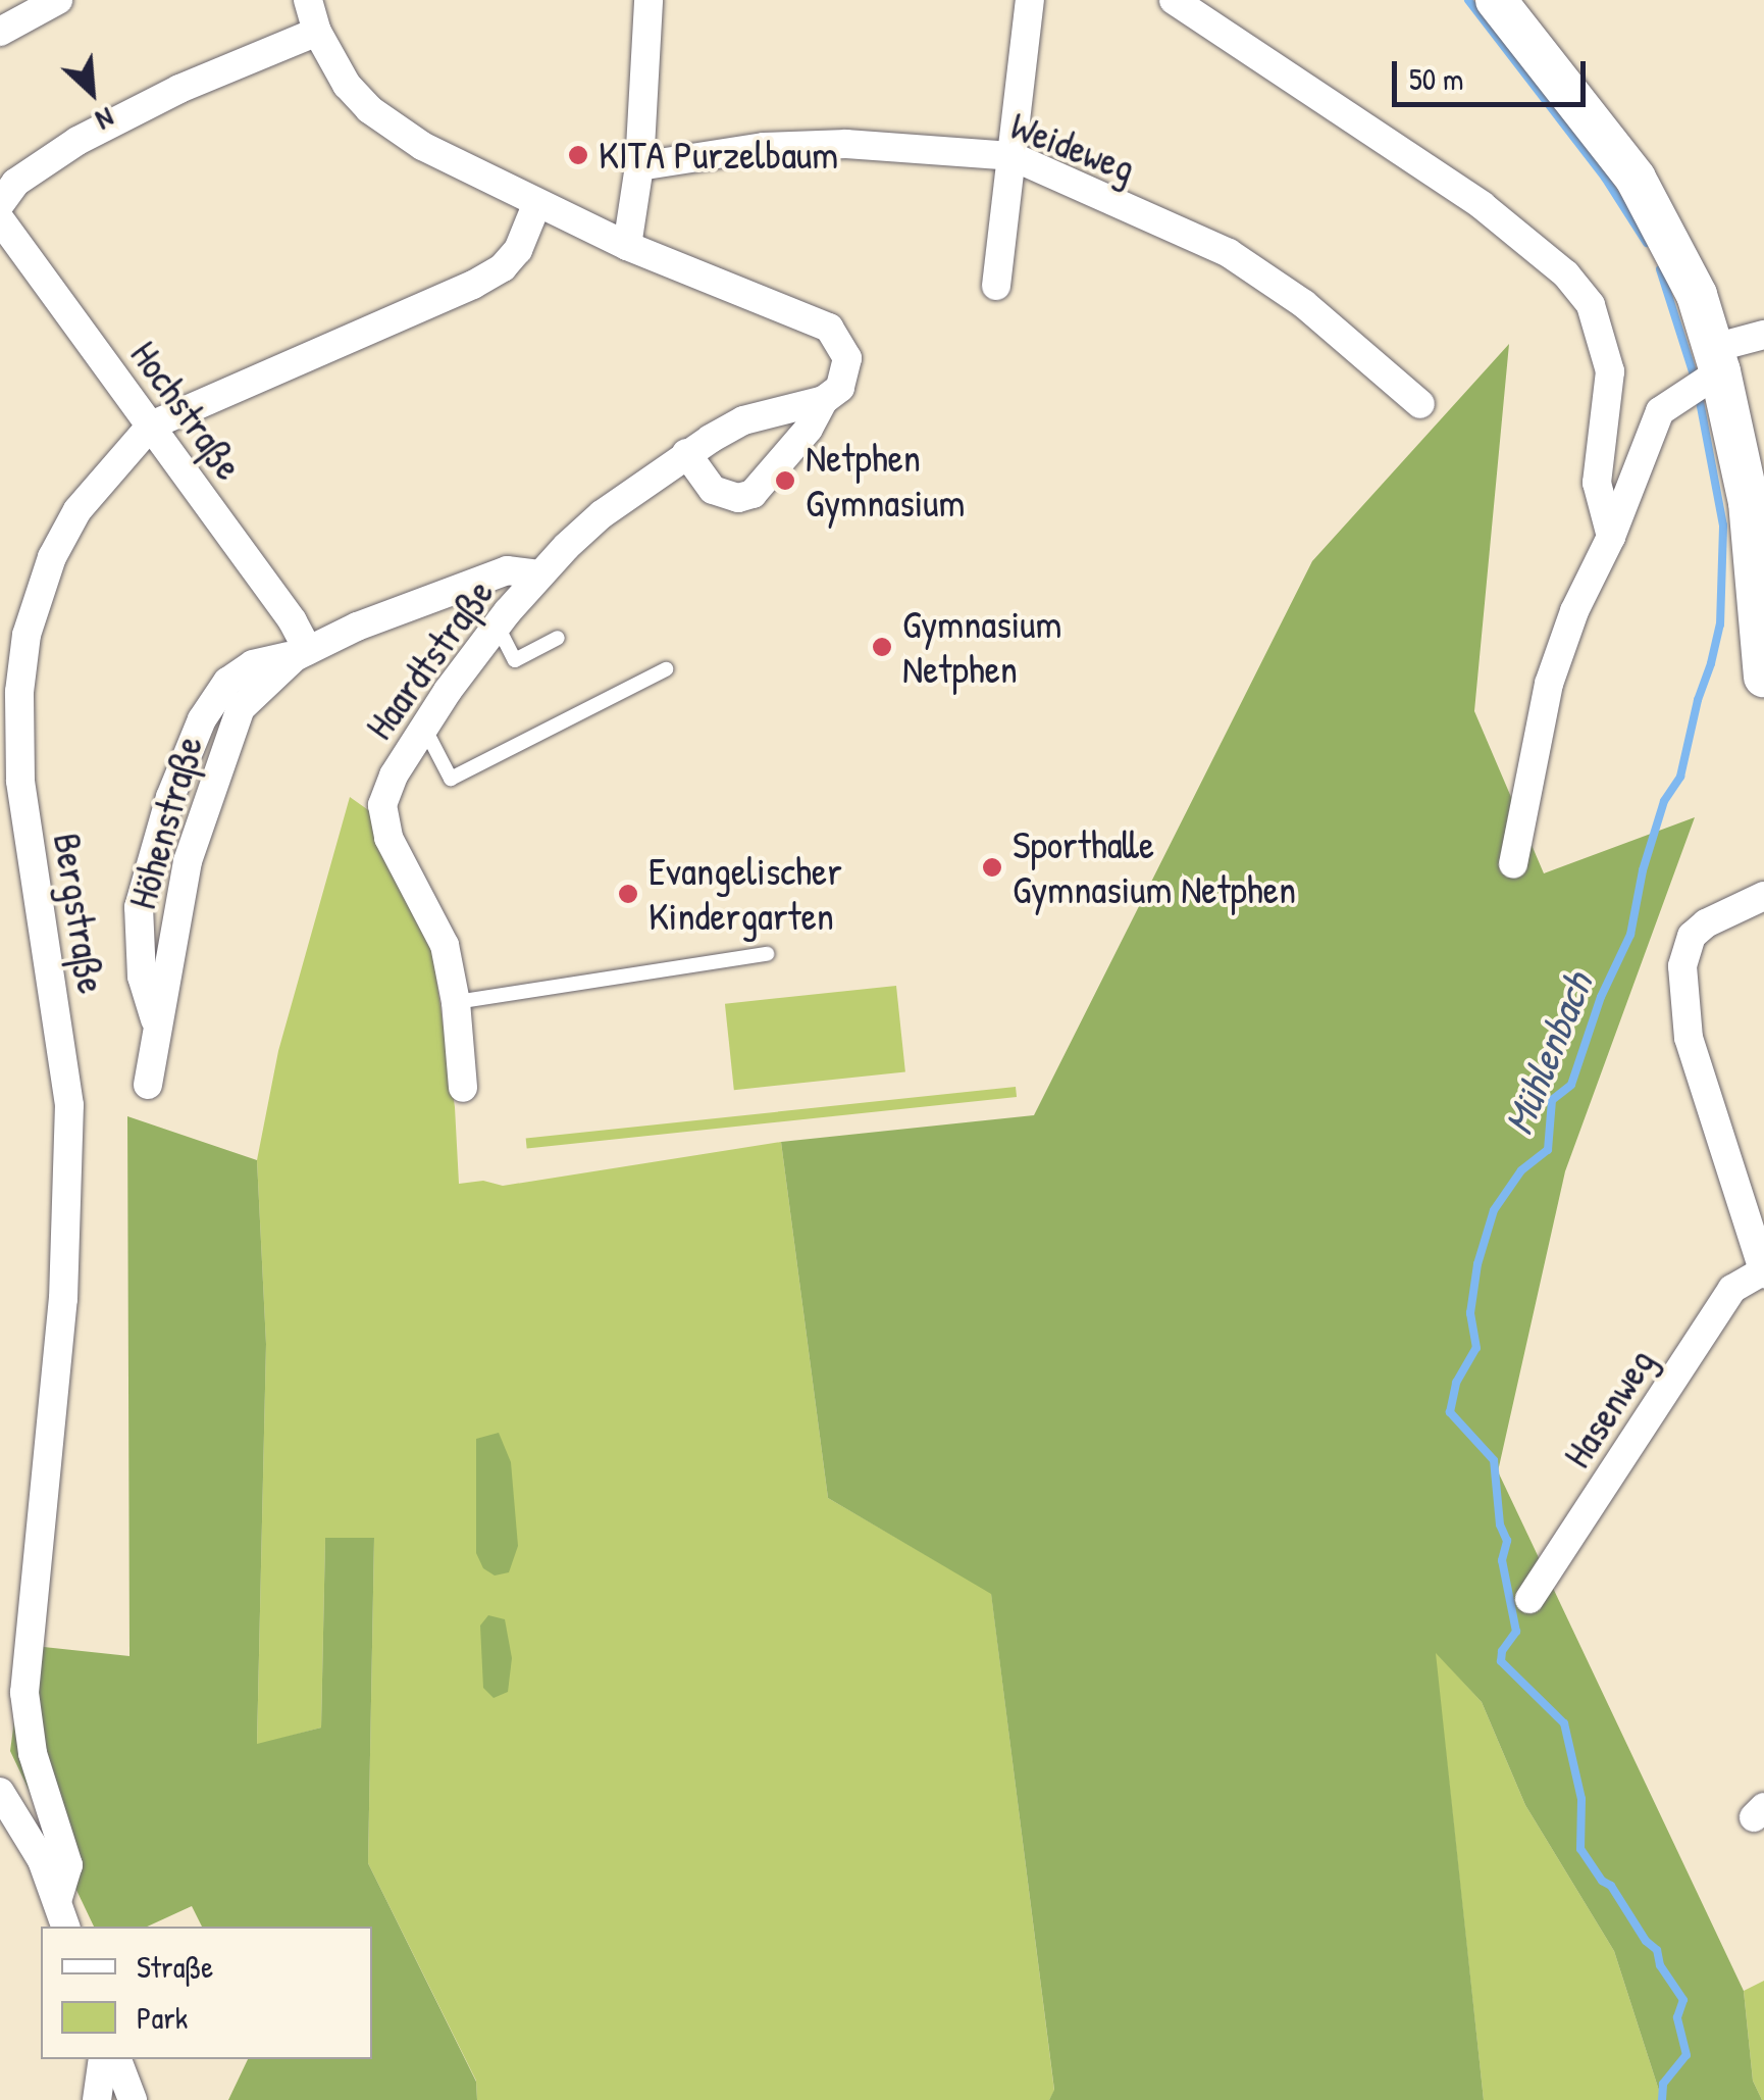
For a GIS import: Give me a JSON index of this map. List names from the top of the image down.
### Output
{
  "streets": {
    "street": [
      "Weideweg",
      "Hochstraße",
      "Haardtstraße",
      "Höhenstraße",
      "Bergstraße",
      "Hasenweg"
    ]
  },
  "crossings": [
    ["Hochstraße", "Höhenstraße"],
    ["Hochstraße", "Bergstraße"],
    ["Haardtstraße", "Höhenstraße"]
  ],
  "water": ["Mühlenbach"],
  "places": [
    "KITA Purzelbaum",
    "Netphen Gymnasium",
    "Gymnasium Netphen",
    "Sporthalle Gymnasium Netphen",
    "Evangelischer Kindergarten"
  ],
  "legend": ["Straße", "Park"],
  "scale_bar": "50 m",
  "north": "bottom right"
}
